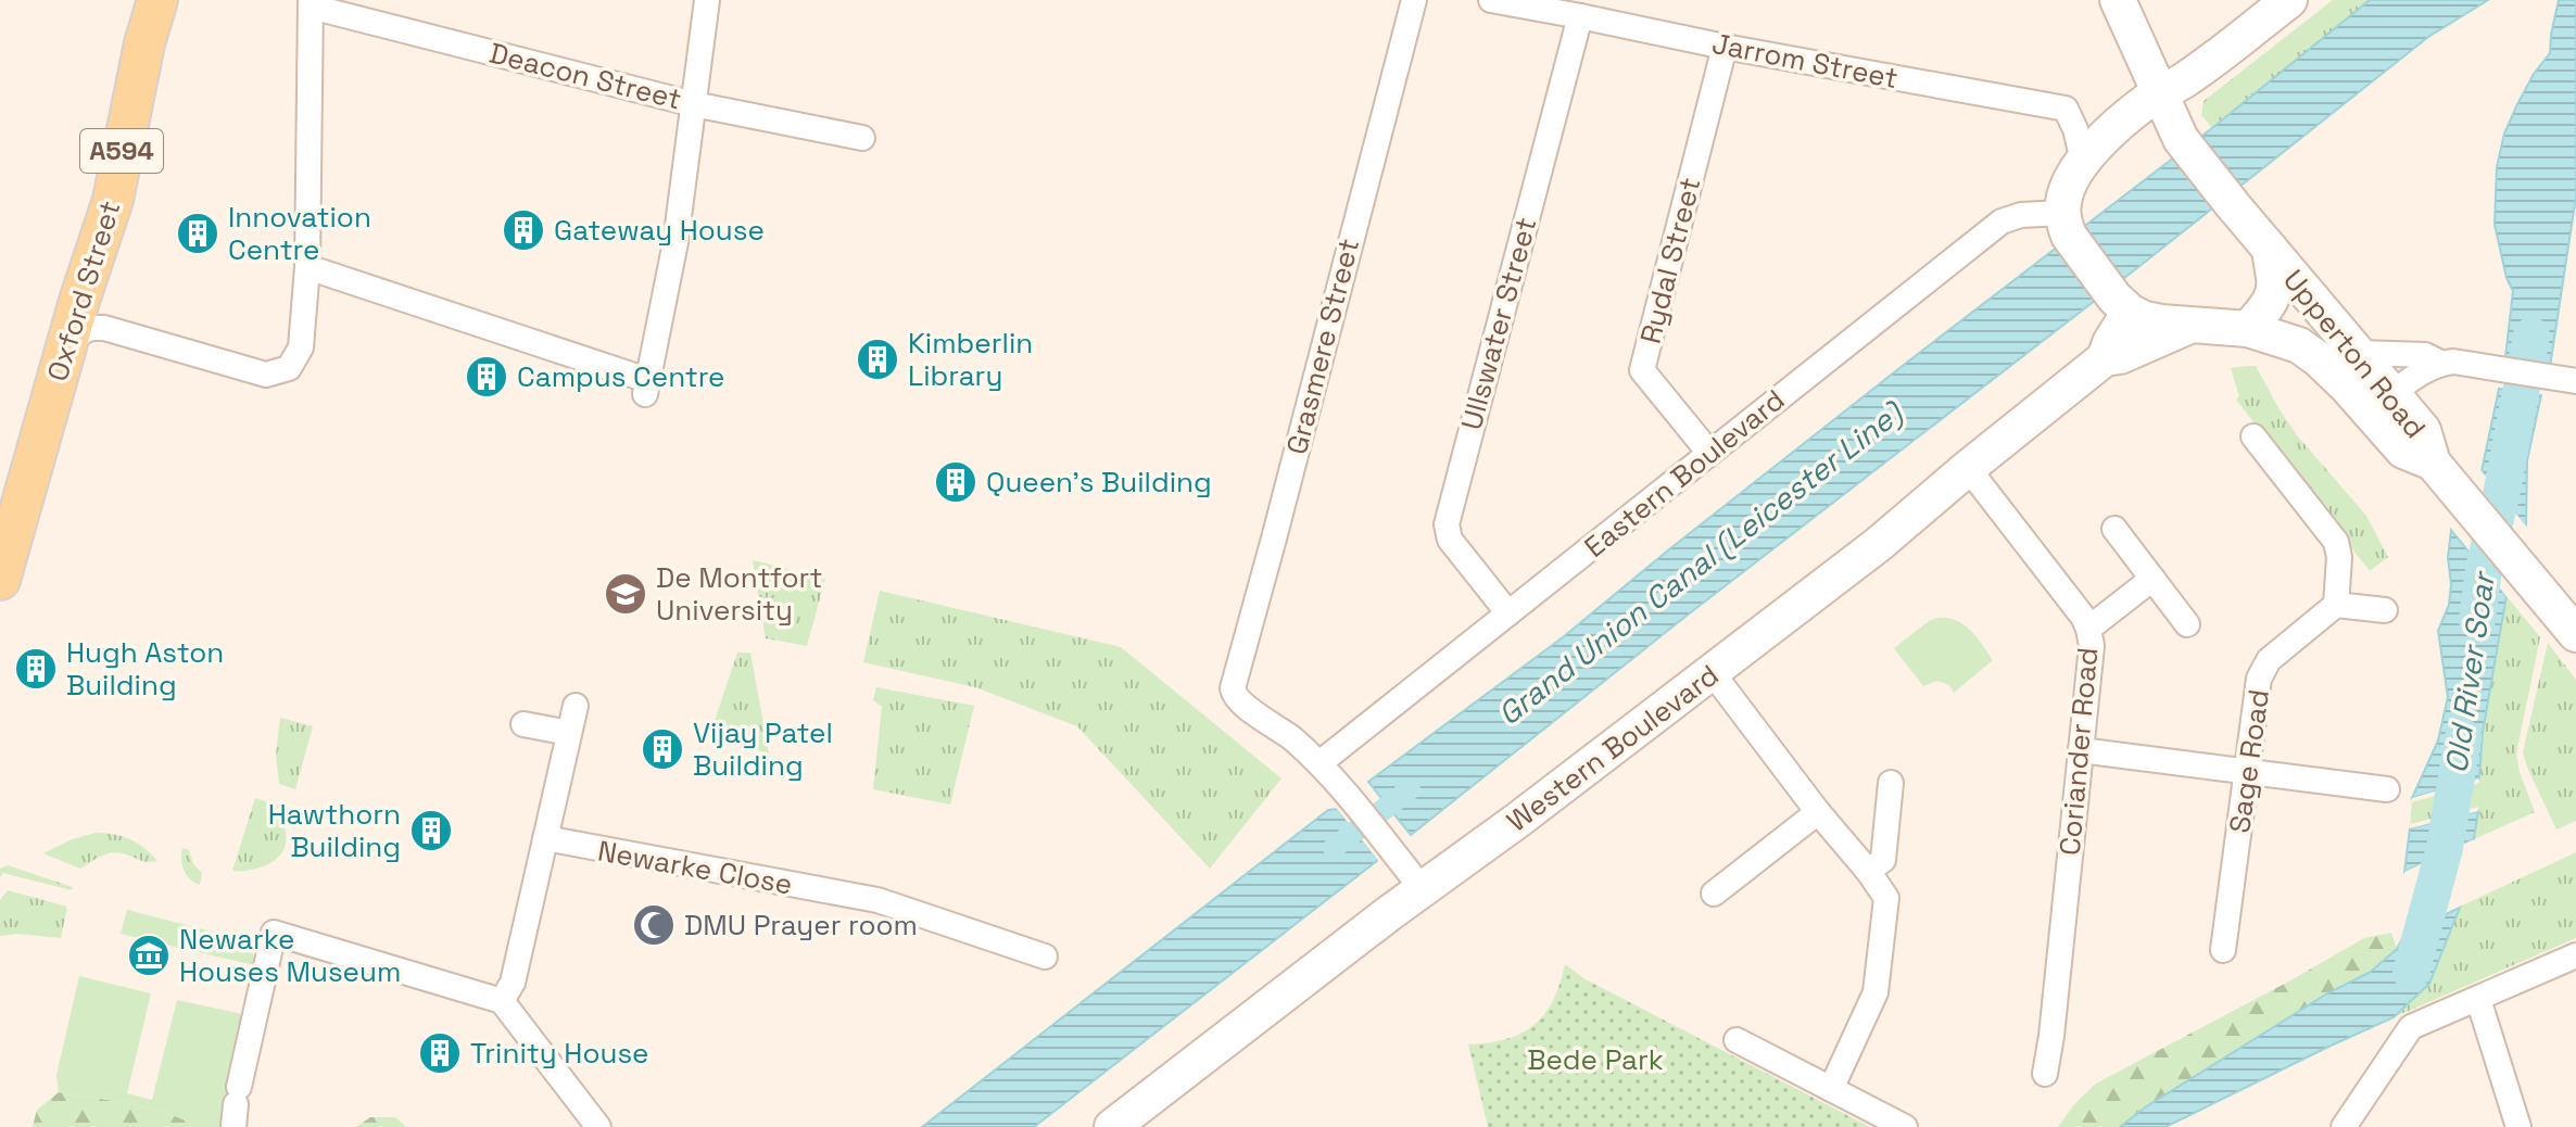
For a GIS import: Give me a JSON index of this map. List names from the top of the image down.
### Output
{
  "streets": {
    "main road": ["A594", "Oxford Street"],
    "street": [
      "Jarrom Street",
      "Deacon Street",
      "Rydal Street",
      "Ullswater Street",
      "Grasmere Street",
      "Upperton Road",
      "Eastern Boulevard",
      "Western Boulevard",
      "Coriander Road",
      "Sage Road",
      "Newarke Close"
    ]
  },
  "crossings": [
    ["Jarrom Street", "Rydal Street"],
    ["Jarrom Street", "Ullswater Street"],
    ["Jarrom Street", "Upperton Road"],
    ["Jarrom Street", "Eastern Boulevard"],
    ["Jarrom Street", "Western Boulevard"],
    ["Rydal Street", "Eastern Boulevard"],
    ["Ullswater Street", "Eastern Boulevard"],
    ["Grasmere Street", "Eastern Boulevard"],
    ["Upperton Road", "Eastern Boulevard"],
    ["Upperton Road", "Western Boulevard"],
    ["Eastern Boulevard", "Western Boulevard"],
    ["Western Boulevard", "Coriander Road"]
  ],
  "water": ["Grand Union Canal (Leicester Line)", "Old River Soar"],
  "parks": ["Bede Park"],
  "places": {
    "building": [
      "Gateway House",
      "Innovation Centre",
      "Kimberlin Library",
      "Campus Centre",
      "Queen's Building",
      "Hugh Aston Building",
      "Vijay Patel Building",
      "Hawthorn Building",
      "Trinity House"
    ],
    "school or university": ["De Montfort University"],
    "mosque": ["DMU Prayer room"],
    "museum": ["Newarke Houses Museum"]
  }
}
